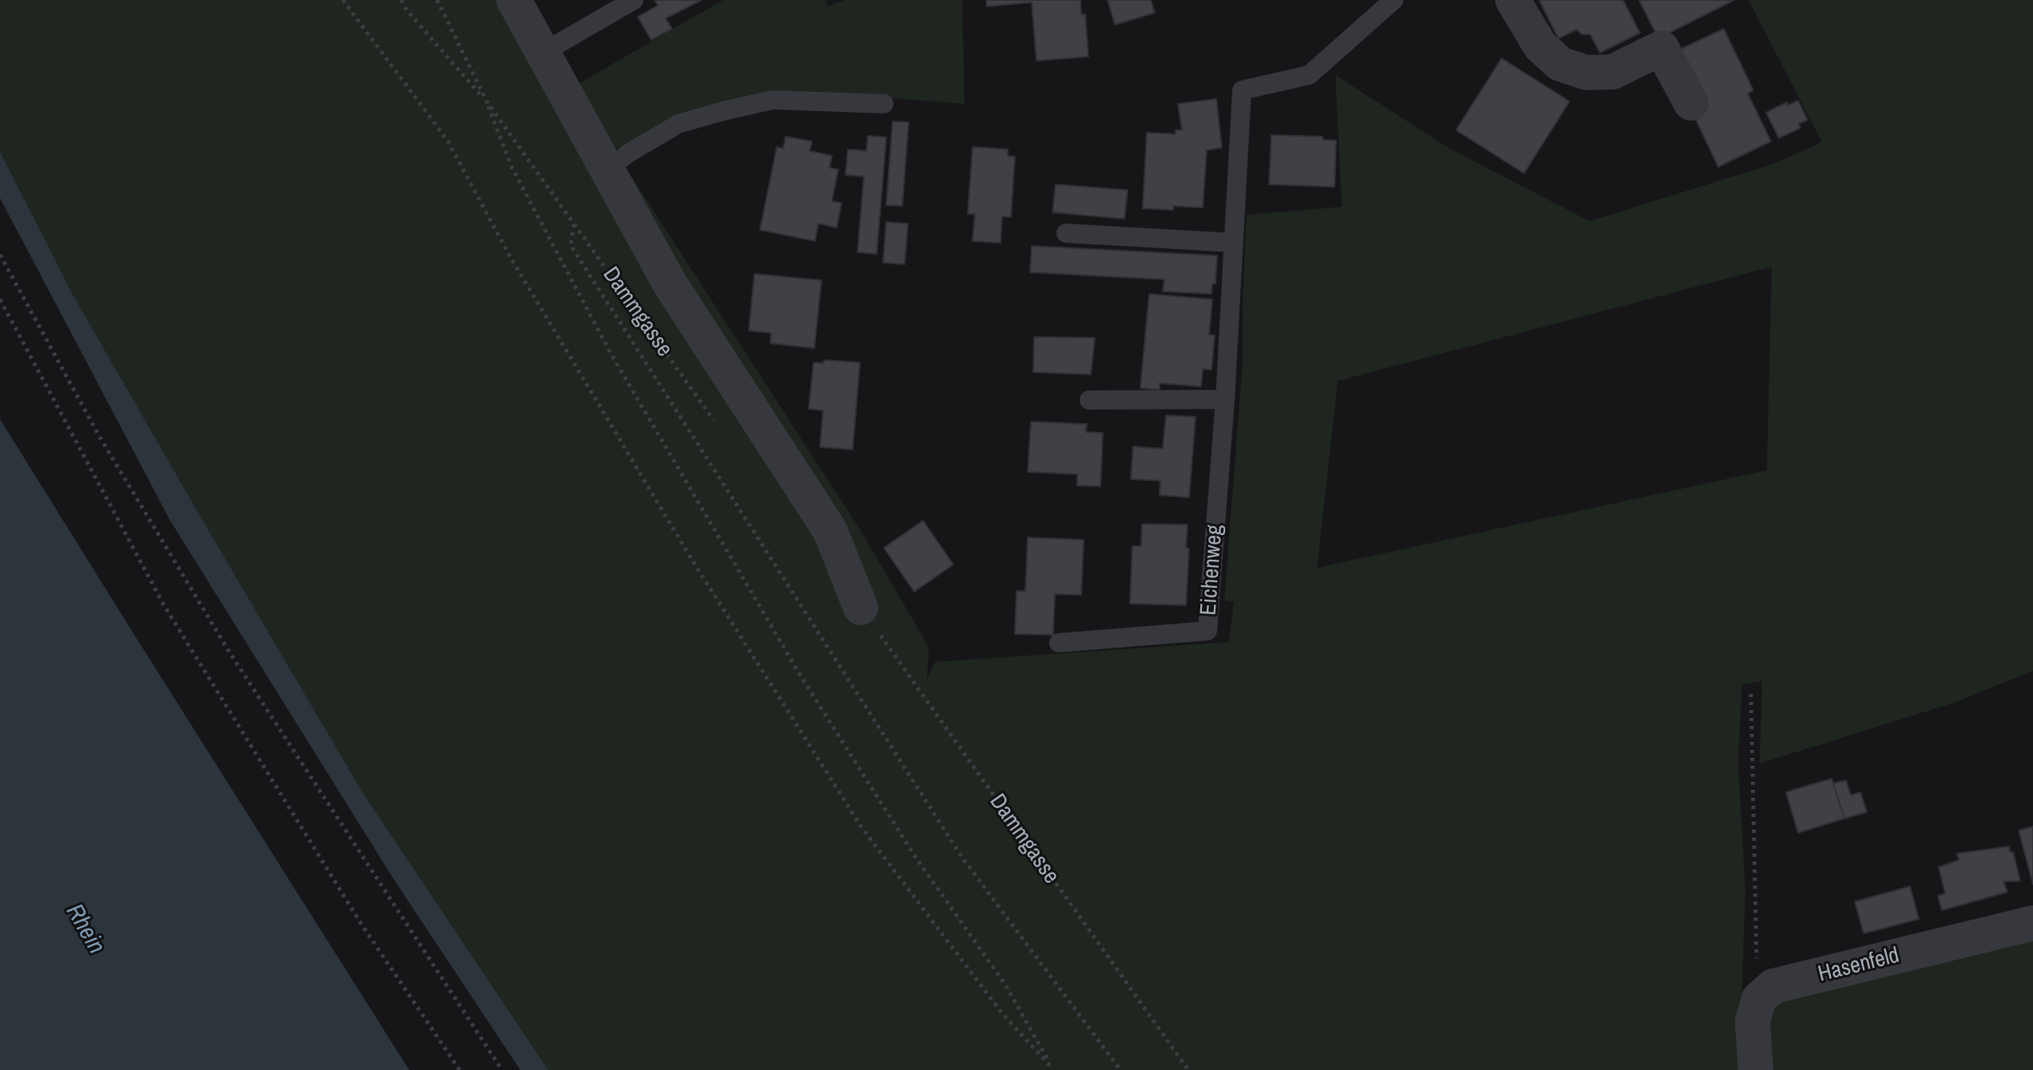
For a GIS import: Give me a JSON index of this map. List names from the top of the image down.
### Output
{
  "streets": {
    "street": ["Dammgasse", "Hasenfeld"],
    "lane": ["Eichenweg"]
  },
  "water": ["Rhein"]
}
